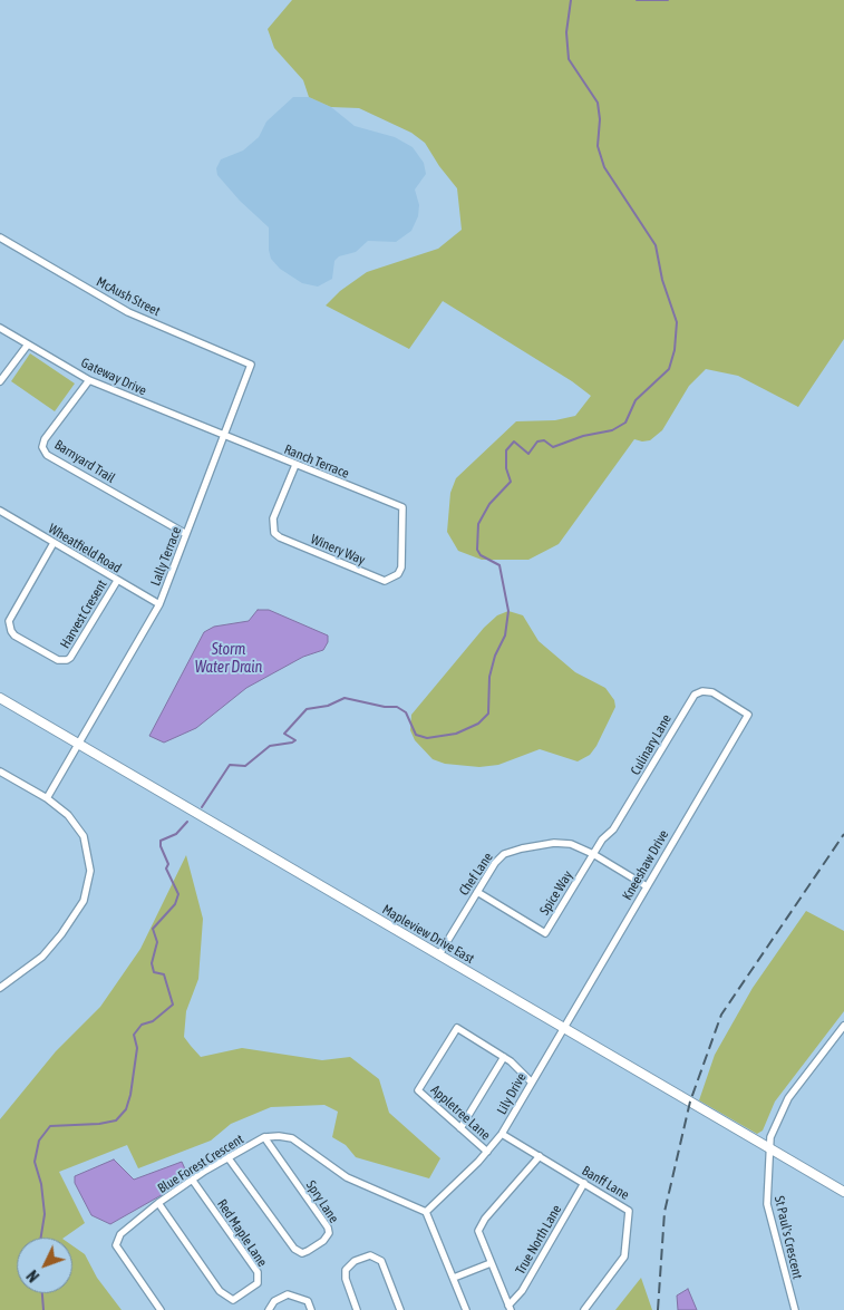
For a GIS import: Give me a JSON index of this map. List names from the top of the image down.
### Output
{
  "streets": {
    "main road": ["Mapleview Drive East"],
    "street": [
      "McAush Street",
      "Gateway Drive",
      "Barnyard Trail",
      "Ranch Terrace",
      "Wheatfield Road",
      "Winery Way",
      "Lally Terrace",
      "Harvest Cresent",
      "Culinary Lane",
      "Kneeshaw Drive",
      "Chef Lane",
      "Spice Way",
      "Lily Drive",
      "Appletree Lane",
      "Blue Forest Crescent",
      "Banff Lane",
      "Spry Lane",
      "Red Maple Lane",
      "St Paul's Crescent",
      "True North Lane"
    ]
  },
  "crossings": [
    ["McAush Street", "Lally Terrace"],
    ["Gateway Drive", "Barnyard Trail"],
    ["Gateway Drive", "Ranch Terrace"],
    ["Gateway Drive", "Lally Terrace"],
    ["Barnyard Trail", "Lally Terrace"],
    ["Ranch Terrace", "Winery Way"],
    ["Ranch Terrace", "Lally Terrace"],
    ["Wheatfield Road", "Lally Terrace"],
    ["Wheatfield Road", "Harvest Cresent"],
    ["Lally Terrace", "Mapleview Drive East"],
    ["Culinary Lane", "Kneeshaw Drive"],
    ["Culinary Lane", "Chef Lane"],
    ["Culinary Lane", "Spice Way"],
    ["Kneeshaw Drive", "Chef Lane"],
    ["Kneeshaw Drive", "Mapleview Drive East"],
    ["Kneeshaw Drive", "Lily Drive"],
    ["Chef Lane", "Spice Way"],
    ["Chef Lane", "Mapleview Drive East"],
    ["Mapleview Drive East", "Lily Drive"],
    ["Mapleview Drive East", "St Paul's Crescent"],
    ["Lily Drive", "Appletree Lane"],
    ["Lily Drive", "Blue Forest Crescent"],
    ["Lily Drive", "Banff Lane"],
    ["Blue Forest Crescent", "Spry Lane"],
    ["Blue Forest Crescent", "Red Maple Lane"],
    ["Banff Lane", "True North Lane"]
  ],
  "water": ["Storm Water Drain"],
  "north": "bottom left"
}
